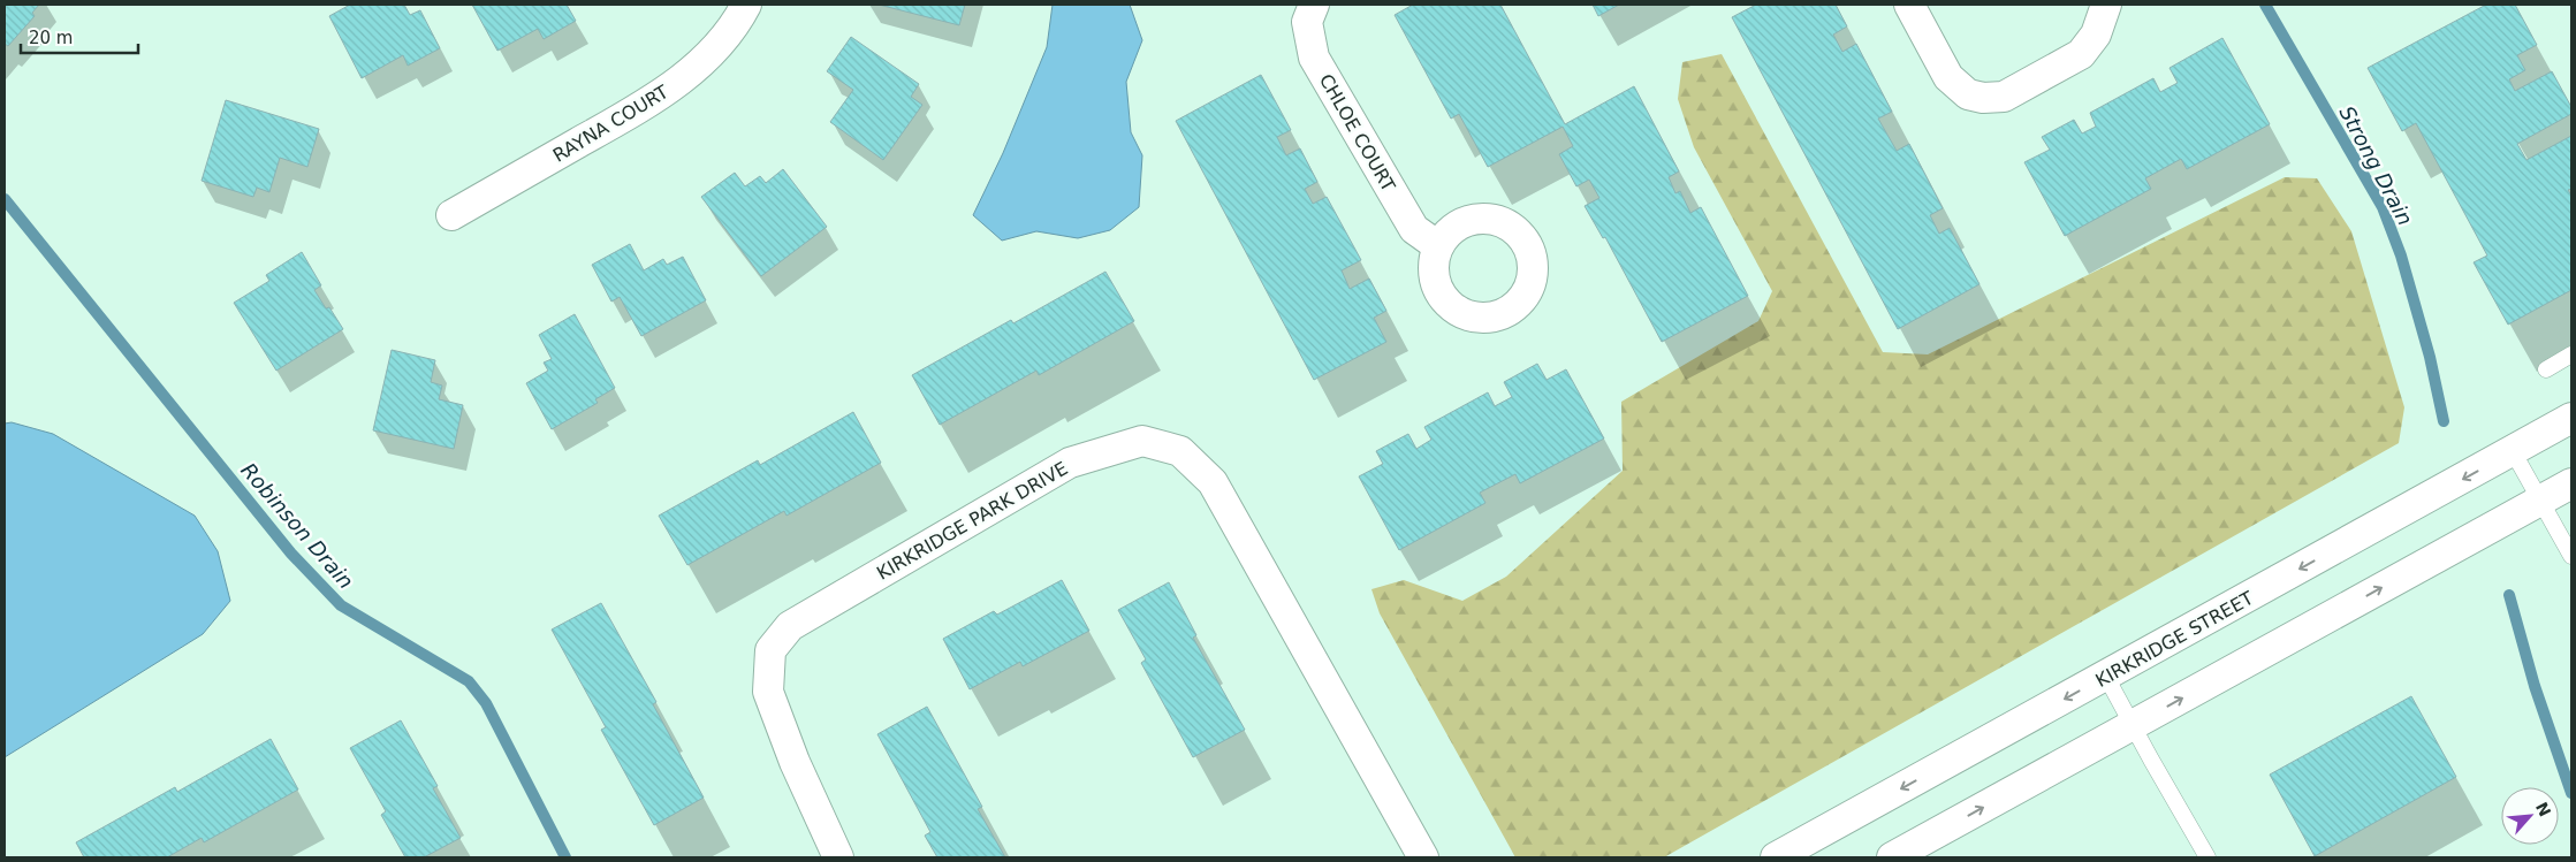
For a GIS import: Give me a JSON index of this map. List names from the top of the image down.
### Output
{
  "streets": {
    "street": [
      "RAYNA COURT",
      "CHLOE COURT",
      "KIRKRIDGE PARK DRIVE",
      "KIRKRIDGE STREET"
    ]
  },
  "water": ["Strong Drain", "Robinson Drain"],
  "scale_bar": "20 m",
  "north": "top right"
}
